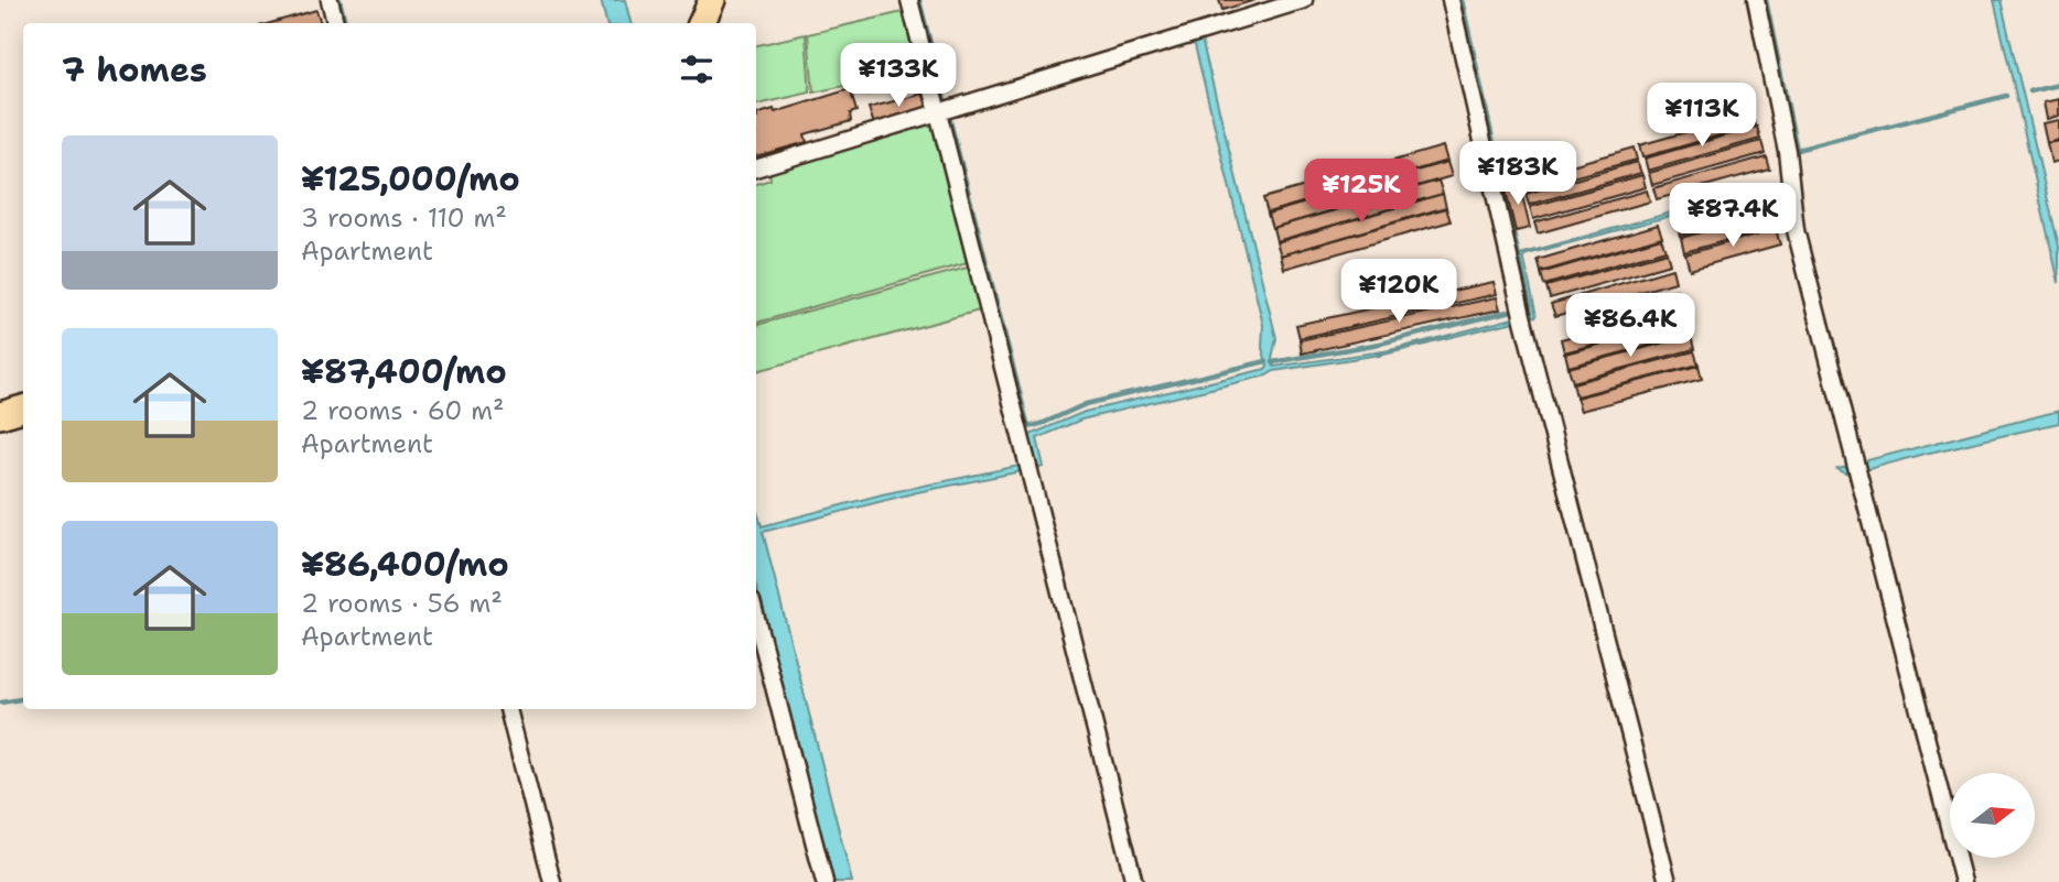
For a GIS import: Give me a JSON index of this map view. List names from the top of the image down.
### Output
{
  "north": "right",
  "page": {
    "heading": "7 homes",
    "price": [
      "¥133K",
      "¥113K",
      "¥183K",
      "¥125K",
      "¥87.4K",
      "¥120K",
      "¥86.4K"
    ],
    "list": [
      {
        "name": "¥125,000/mo",
        "note": "3 rooms · 110 m² · Apartment"
      },
      {
        "name": "¥87,400/mo",
        "note": "2 rooms · 60 m² · Apartment"
      },
      {
        "name": "¥86,400/mo",
        "note": "2 rooms · 56 m² · Apartment"
      }
    ]
  }
}
